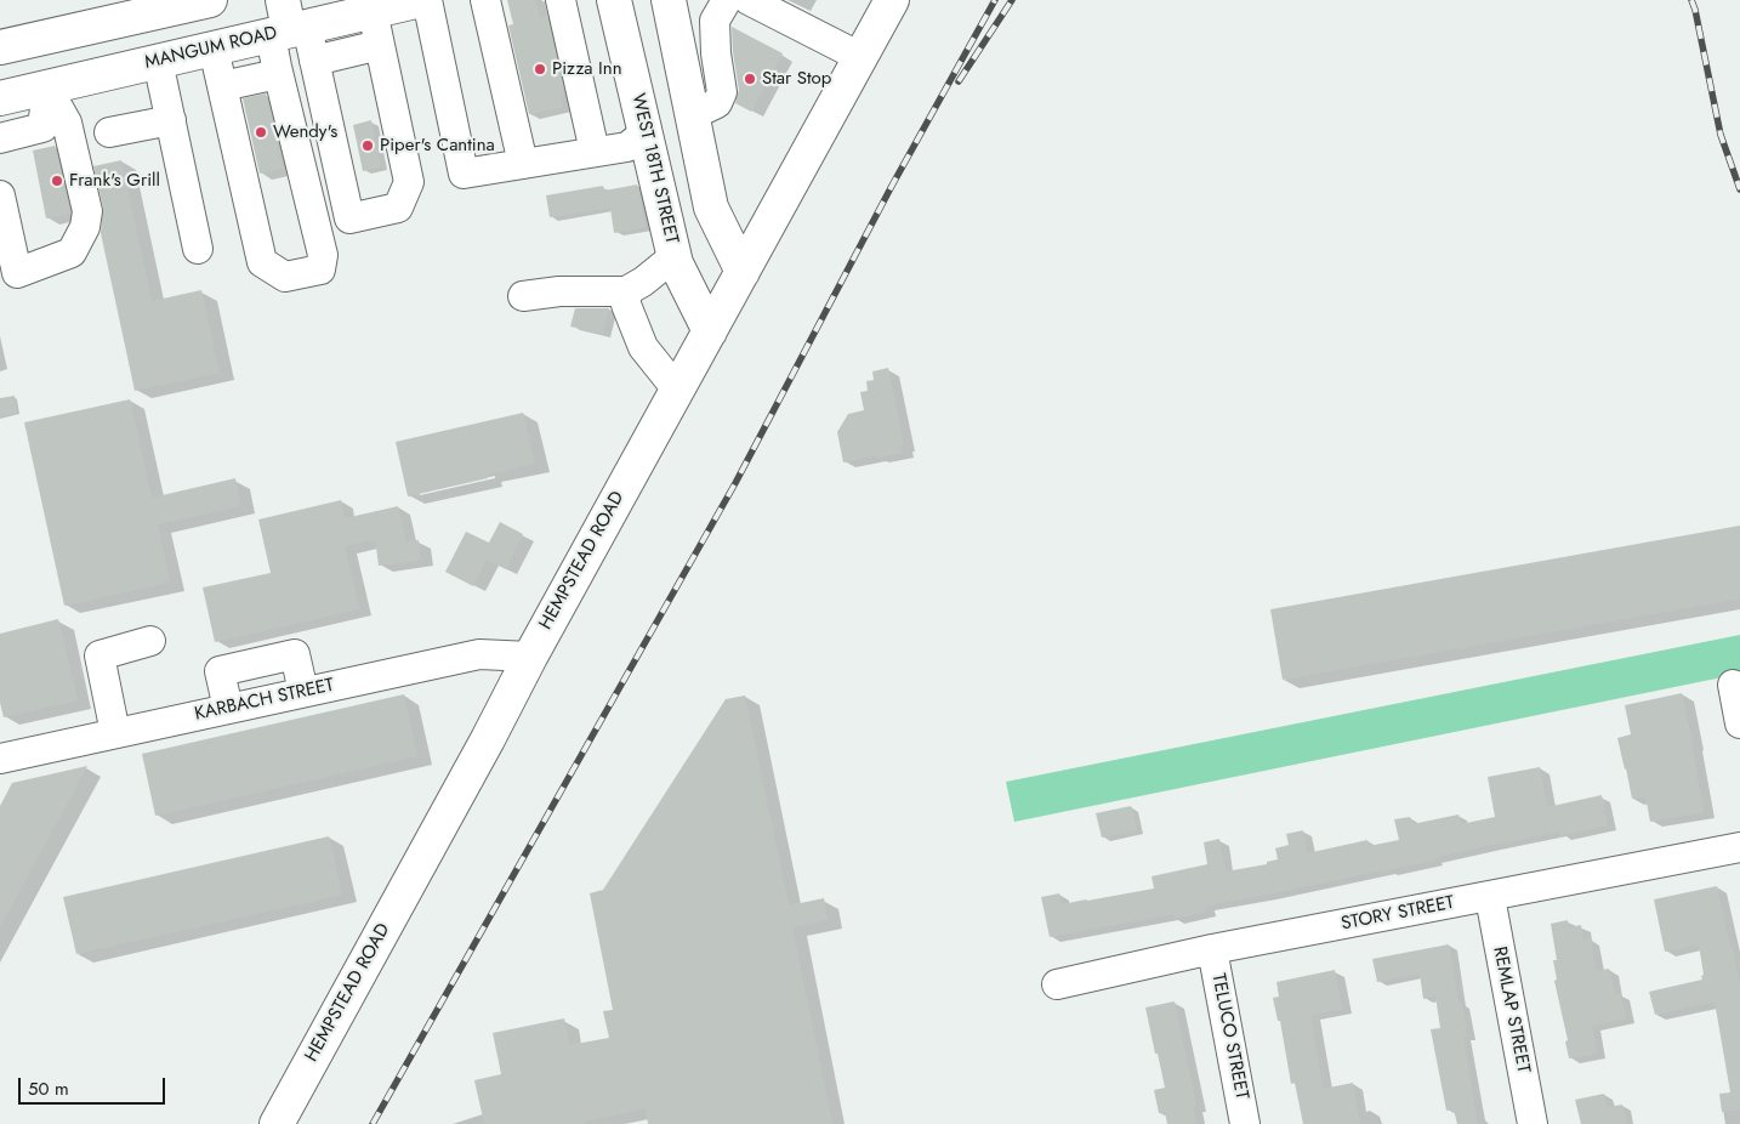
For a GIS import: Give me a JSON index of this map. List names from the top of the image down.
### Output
{
  "streets": {
    "main road": ["MANGUM ROAD", "WEST 18TH STREET", "HEMPSTEAD ROAD"],
    "street": [
      "KARBACH STREET",
      "STORY STREET",
      "REMLAP STREET",
      "TELUCO STREET"
    ]
  },
  "crossings": [
    ["WEST 18TH STREET", "HEMPSTEAD ROAD"],
    ["HEMPSTEAD ROAD", "KARBACH STREET"],
    ["STORY STREET", "REMLAP STREET"],
    ["STORY STREET", "TELUCO STREET"]
  ],
  "places": [
    "Pizza Inn",
    "Star Stop",
    "Wendy's",
    "Piper's Cantina",
    "Frank's Grill"
  ],
  "scale_bar": "50 m"
}
